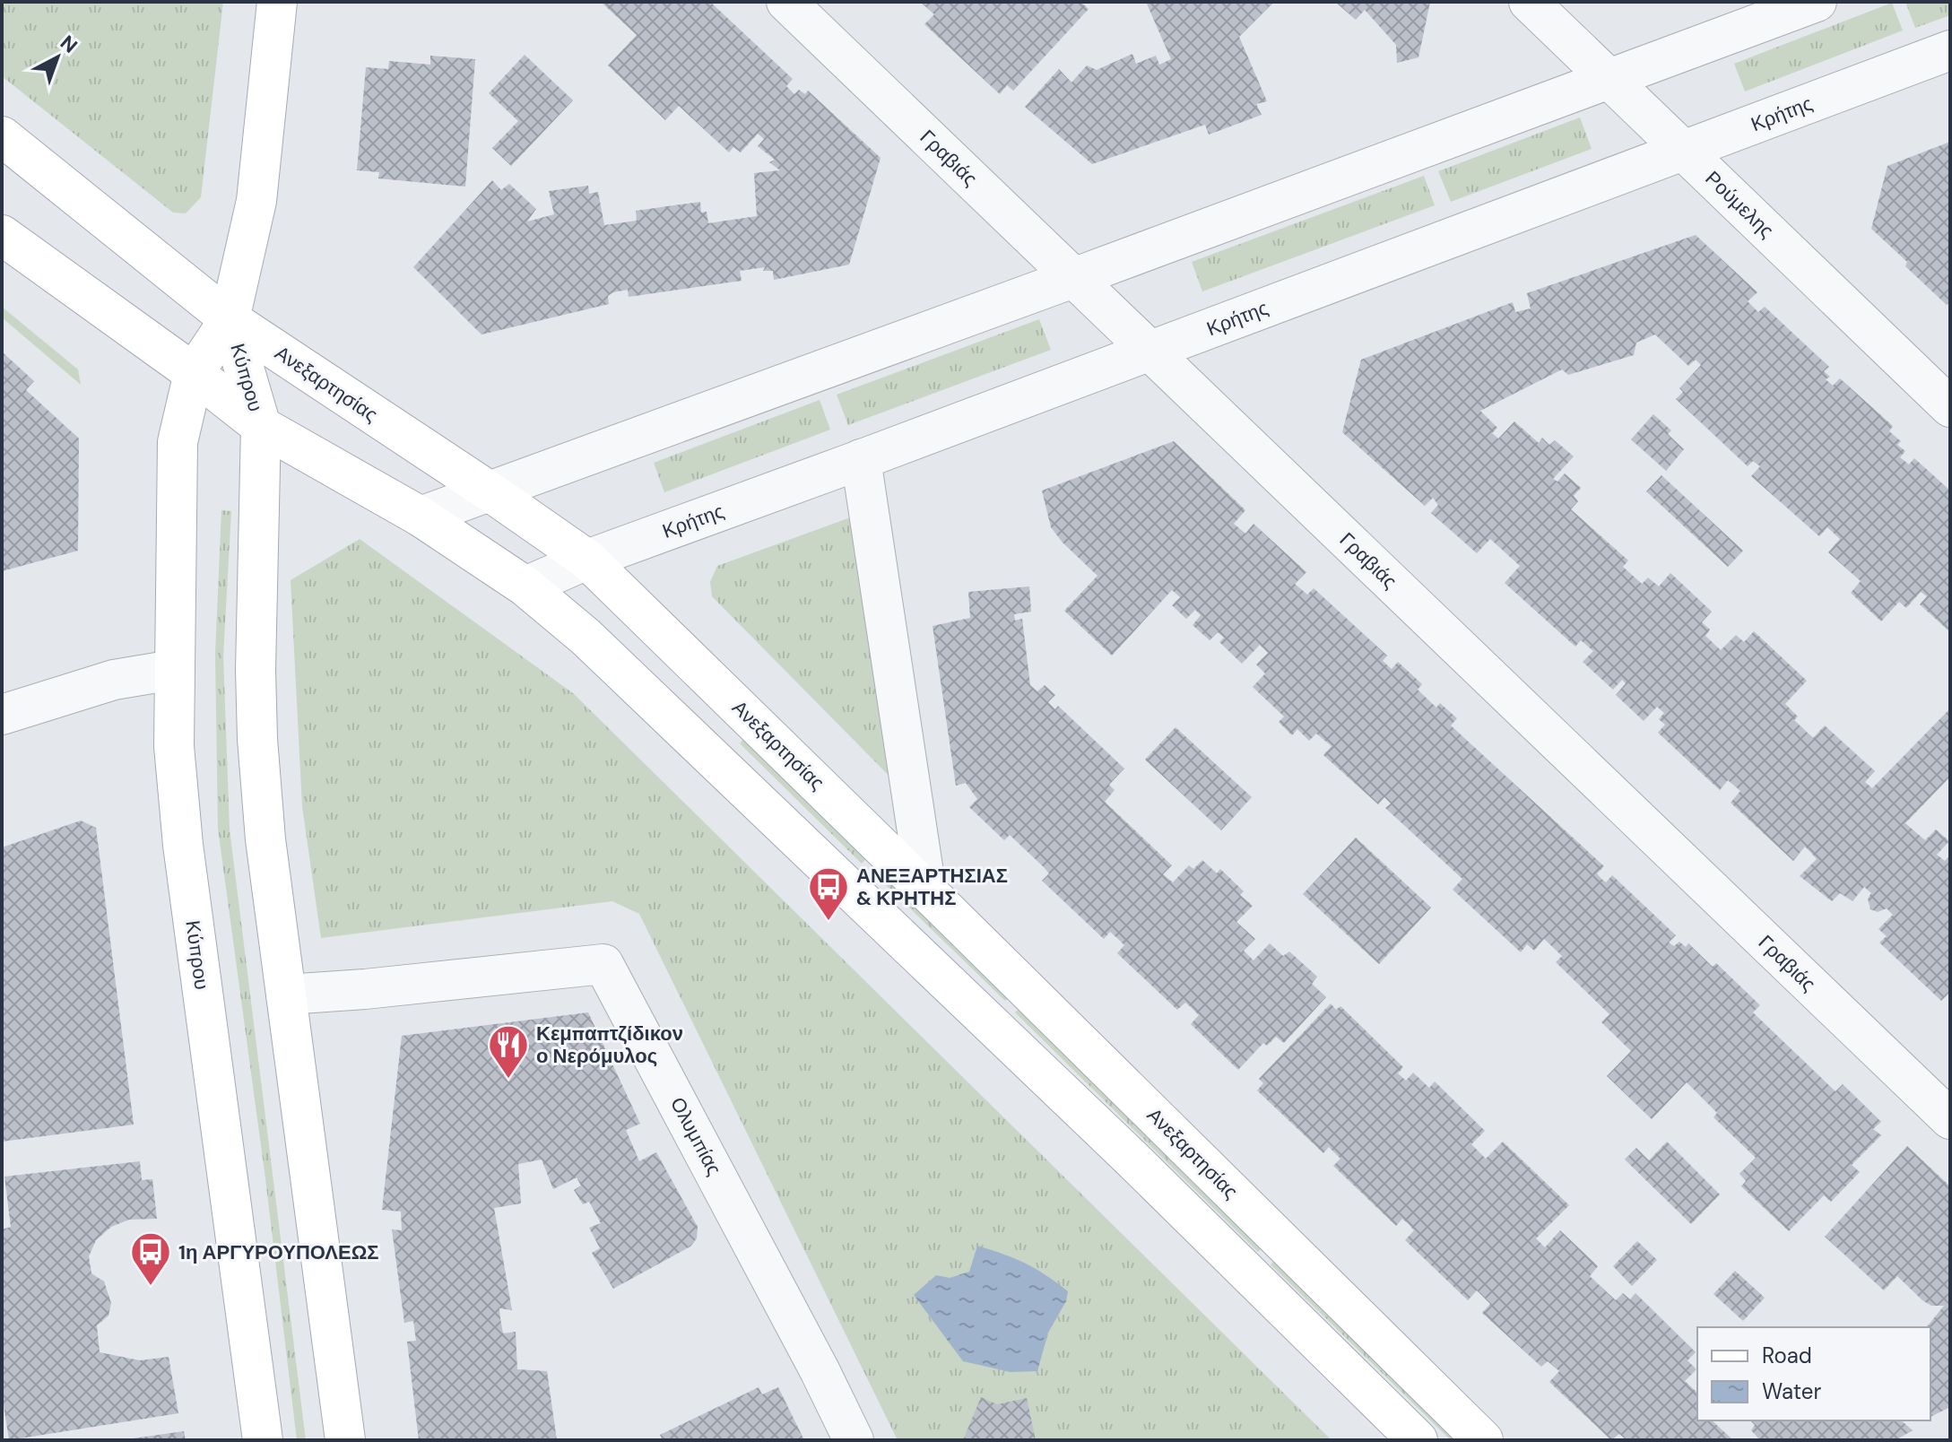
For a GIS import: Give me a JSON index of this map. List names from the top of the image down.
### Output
{
  "streets": {
    "main road": ["Κύπρου", "Ανεξαρτησίας"],
    "street": [
      "Κρήτης",
      "Γραβιάς",
      "Ρούμελης",
      "Ολυμπίας"
    ]
  },
  "crossings": [
    ["Κρήτης", "Γραβιάς"],
    ["Κρήτης", "Ρούμελης"],
    ["Κρήτης", "Ανεξαρτησίας"],
    ["Κύπρου", "Ανεξαρτησίας"],
    ["Κύπρου", "Ολυμπίας"]
  ],
  "places": {
    "bus stop": ["ΑΝΕΞΑΡΤΗΣΙΑΣ & ΚΡΗΤΗΣ", "1η ΑΡΓΥΡΟΥΠΟΛΕΩΣ"],
    "restaurant": ["Κεμπαπτζίδικον ο Νερόμυλος"]
  },
  "legend": ["Road", "Water"],
  "north": "top right"
}
